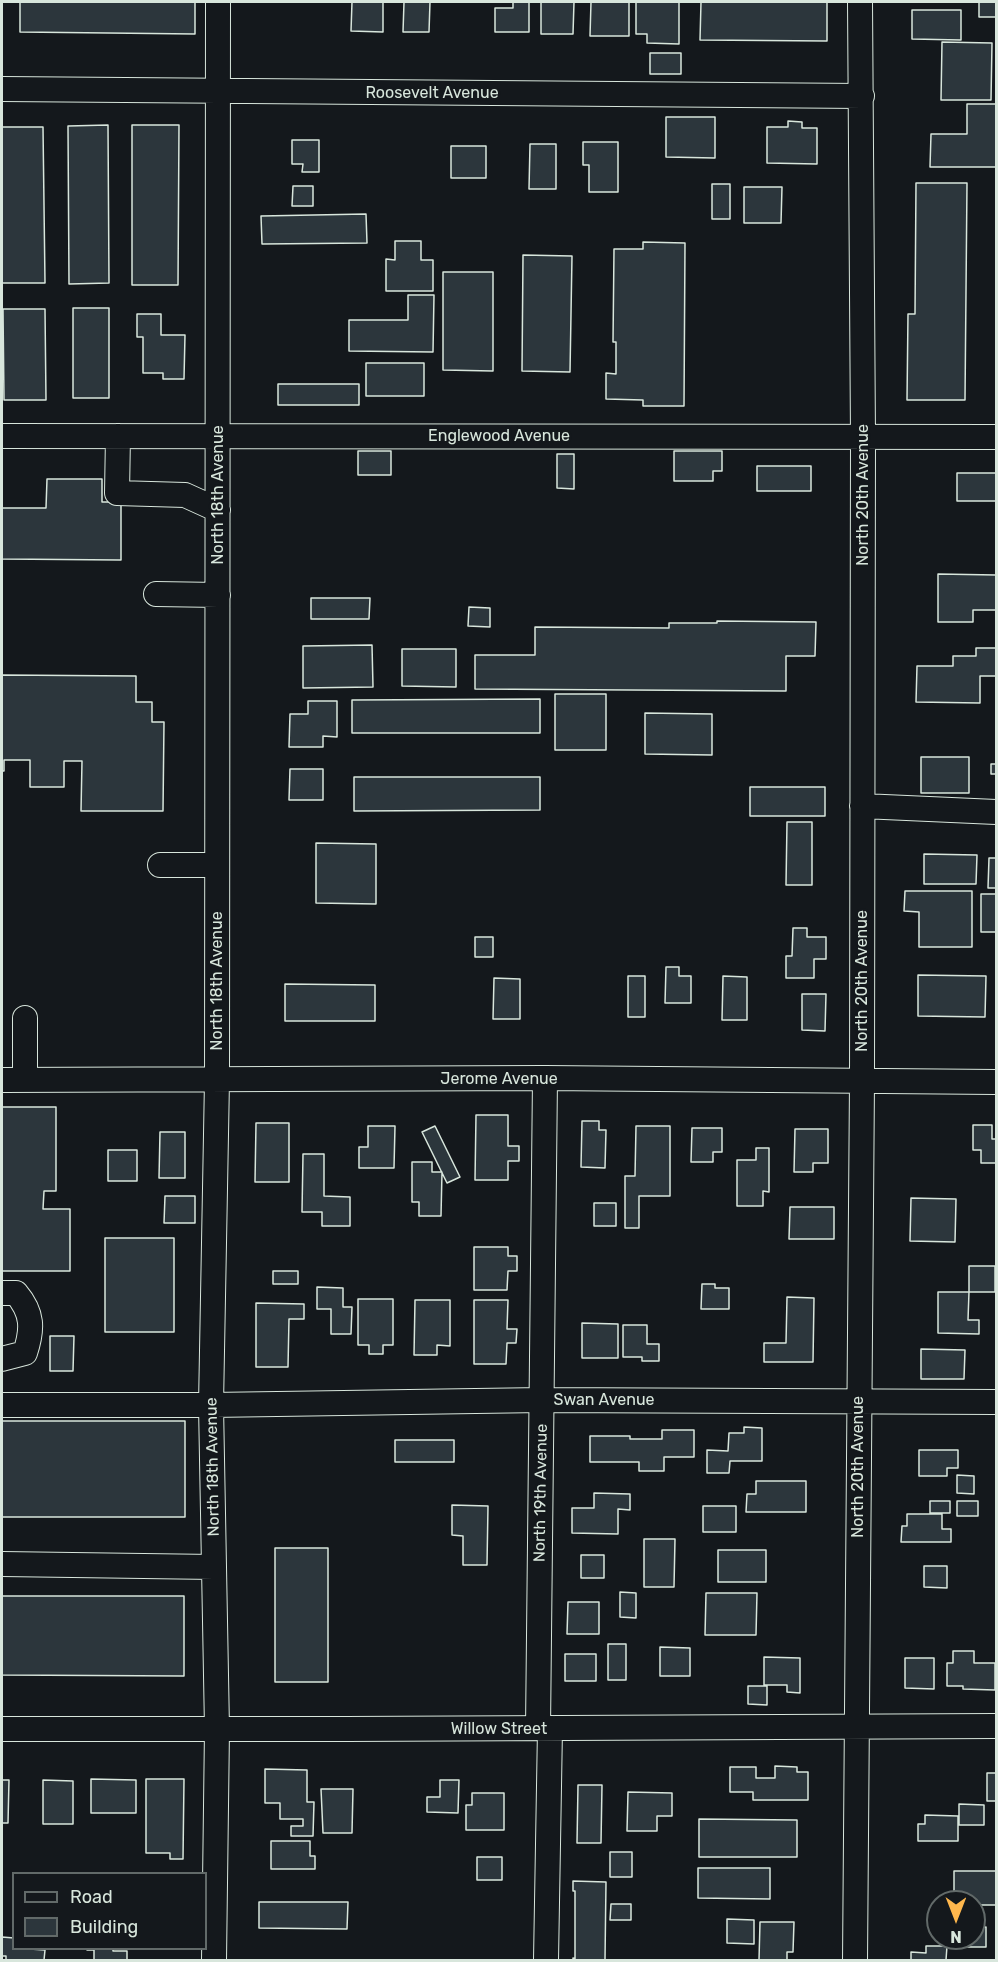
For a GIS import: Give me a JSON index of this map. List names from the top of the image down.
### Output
{
  "streets": {
    "street": [
      "Roosevelt Avenue",
      "Englewood Avenue",
      "North 18th Avenue",
      "North 20th Avenue",
      "Jerome Avenue",
      "Swan Avenue",
      "North 19th Avenue",
      "Willow Street"
    ]
  },
  "crossings": [
    ["Roosevelt Avenue", "North 18th Avenue"],
    ["Roosevelt Avenue", "North 20th Avenue"],
    ["Englewood Avenue", "North 18th Avenue"],
    ["Englewood Avenue", "North 20th Avenue"],
    ["North 18th Avenue", "Jerome Avenue"],
    ["North 18th Avenue", "Swan Avenue"],
    ["North 18th Avenue", "Willow Street"],
    ["North 20th Avenue", "Jerome Avenue"],
    ["North 20th Avenue", "Swan Avenue"],
    ["North 20th Avenue", "Willow Street"],
    ["Jerome Avenue", "North 19th Avenue"],
    ["Swan Avenue", "North 19th Avenue"],
    ["North 19th Avenue", "Willow Street"]
  ],
  "legend": ["Road", "Building"],
  "north": "bottom"
}
